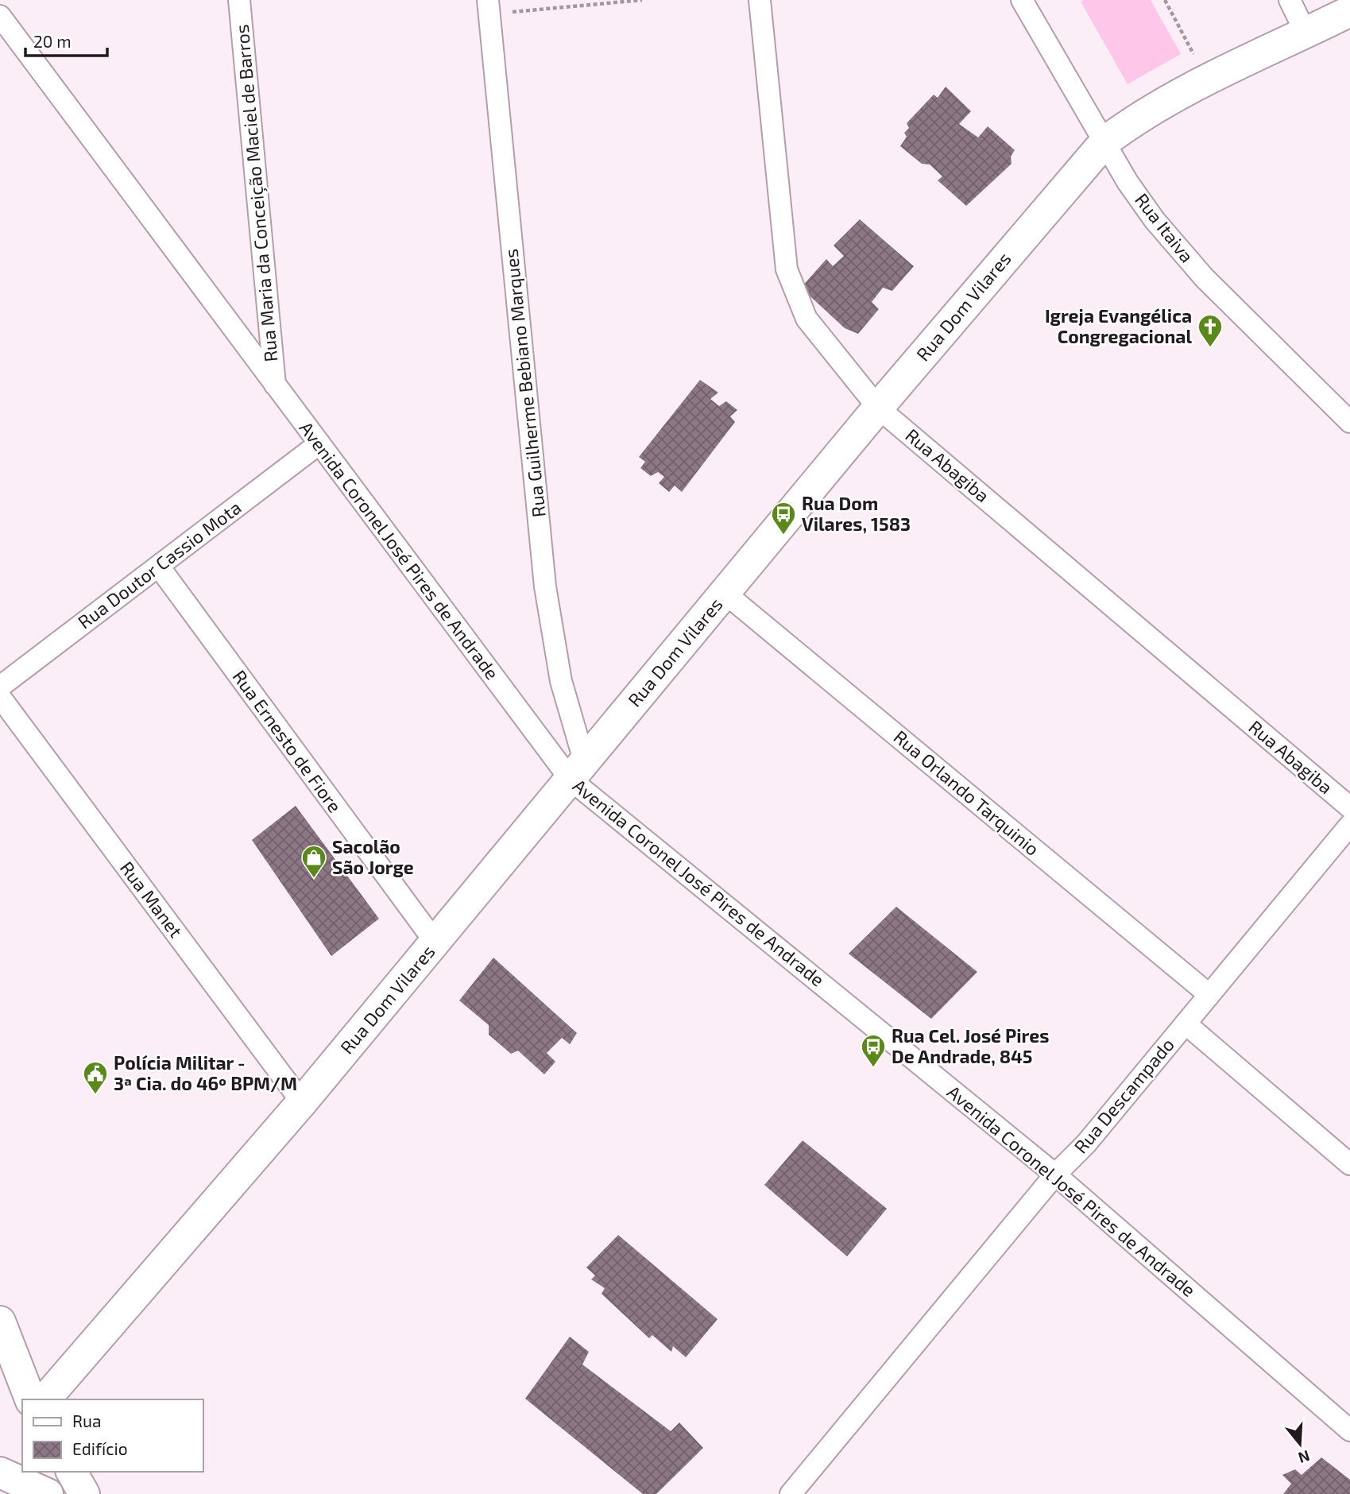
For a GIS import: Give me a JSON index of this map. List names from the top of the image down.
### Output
{
  "streets": {
    "main road": ["Rua Dom Vilares"],
    "street": [
      "Rua Maria da Conceição Maciel de Barros",
      "Rua Itaiva",
      "Rua Guilherme Bebiano Marques",
      "Rua Abagiba",
      "Avenida Coronel José Pires de Andrade",
      "Rua Doutor Cassio Mota",
      "Rua Ernesto de Fiore",
      "Rua Orlando Tarquinio",
      "Rua Manet",
      "Rua Descampado"
    ]
  },
  "crossings": [
    ["Rua Maria da Conceição Maciel de Barros", "Avenida Coronel José Pires de Andrade"],
    ["Rua Itaiva", "Rua Dom Vilares"],
    ["Rua Dom Vilares", "Rua Guilherme Bebiano Marques"],
    ["Rua Dom Vilares", "Rua Abagiba"],
    ["Rua Dom Vilares", "Avenida Coronel José Pires de Andrade"],
    ["Rua Dom Vilares", "Rua Ernesto de Fiore"],
    ["Rua Dom Vilares", "Rua Orlando Tarquinio"],
    ["Rua Dom Vilares", "Rua Manet"],
    ["Rua Guilherme Bebiano Marques", "Avenida Coronel José Pires de Andrade"],
    ["Avenida Coronel José Pires de Andrade", "Rua Doutor Cassio Mota"],
    ["Avenida Coronel José Pires de Andrade", "Rua Descampado"],
    ["Rua Doutor Cassio Mota", "Rua Ernesto de Fiore"],
    ["Rua Orlando Tarquinio", "Rua Descampado"]
  ],
  "places": {
    "church": ["Igreja Evangélica Congregacional"],
    "bus stop": ["Rua Dom Vilares, 1583", "Rua Cel. José Pires De Andrade, 845"],
    "shop": ["Sacolão São Jorge"],
    "public building": ["Polícia Militar - 3ª Cia. do 46º BPM/M"]
  },
  "legend": ["Rua", "Edifício"],
  "scale_bar": "20 m",
  "north": "bottom"
}
